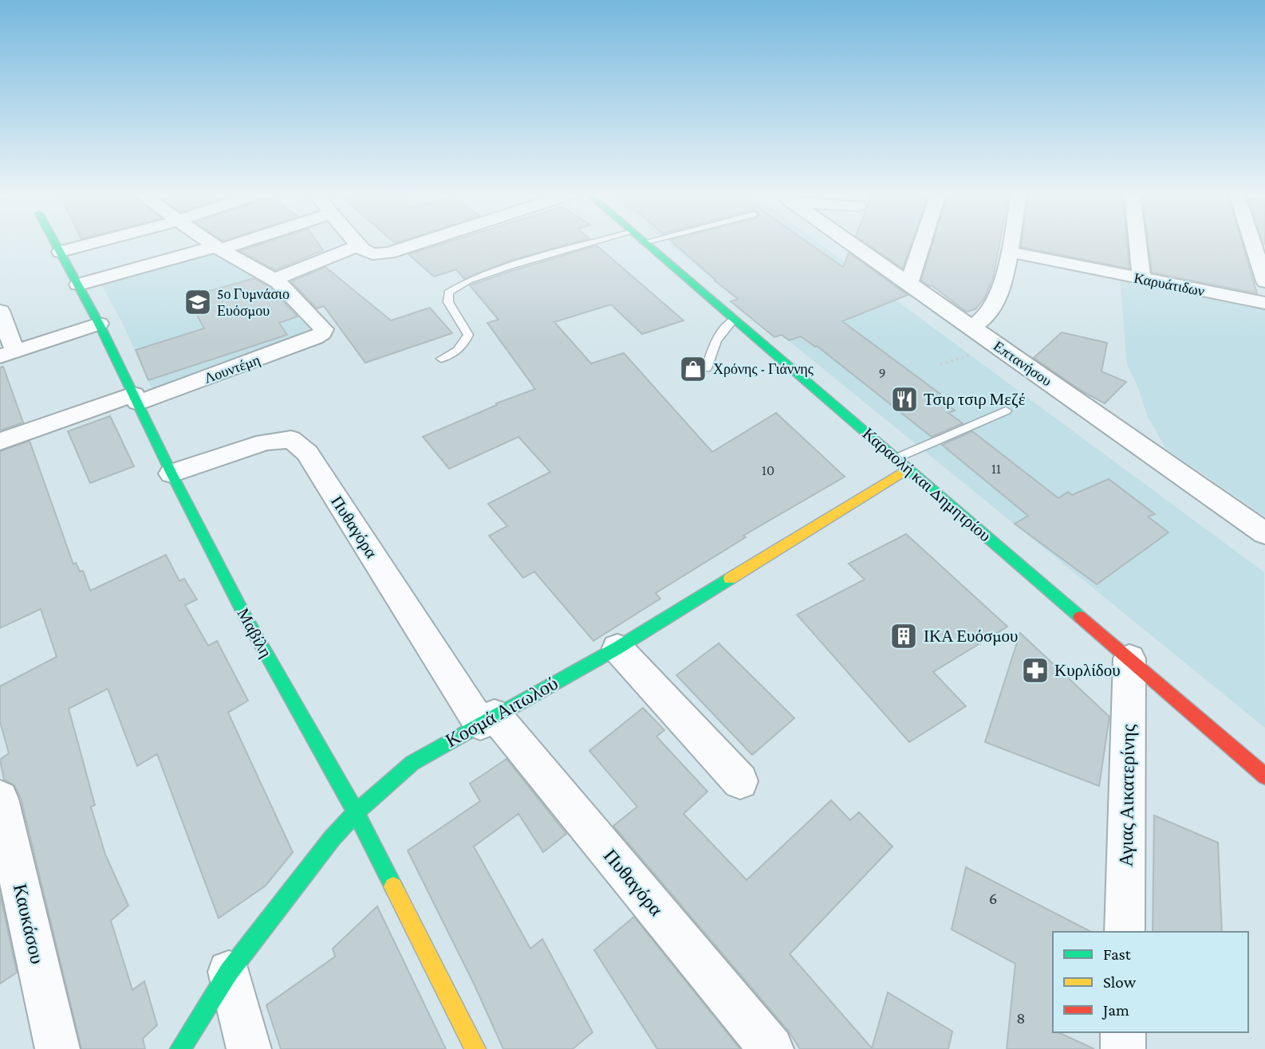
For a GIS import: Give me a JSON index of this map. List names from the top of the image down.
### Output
{
  "streets": {
    "street": [
      "Καρυάτιδων",
      "Επτανήσου",
      "Λουντέμη",
      "Καραολή και Δημητρίου",
      "Πυθαγόρα",
      "Μαβίλη",
      "Κοσμά Αιτωλού",
      "Αγιας Αικατερίνης",
      "Καυκάσου"
    ]
  },
  "crossings": [
    ["Λουντέμη", "Μαβίλη"],
    ["Καραολή και Δημητρίου", "Κοσμά Αιτωλού"],
    ["Καραολή και Δημητρίου", "Αγιας Αικατερίνης"],
    ["Πυθαγόρα", "Μαβίλη"],
    ["Πυθαγόρα", "Κοσμά Αιτωλού"],
    ["Μαβίλη", "Κοσμά Αιτωλού"]
  ],
  "places": {
    "school or university": ["5ο Γυμνάσιο Ευόσμου"],
    "shop": ["Χρόνης - Γιάννης"],
    "restaurant": ["Τσιρ τσιρ Μεζέ"],
    "building": ["ΙΚΑ Ευόσμου"],
    "pharmacy": ["Κυρλίδου"]
  },
  "house_numbers": [
    "9",
    "11",
    "10",
    "6",
    "8"
  ],
  "legend": ["Fast", "Slow", "Jam"]
}
